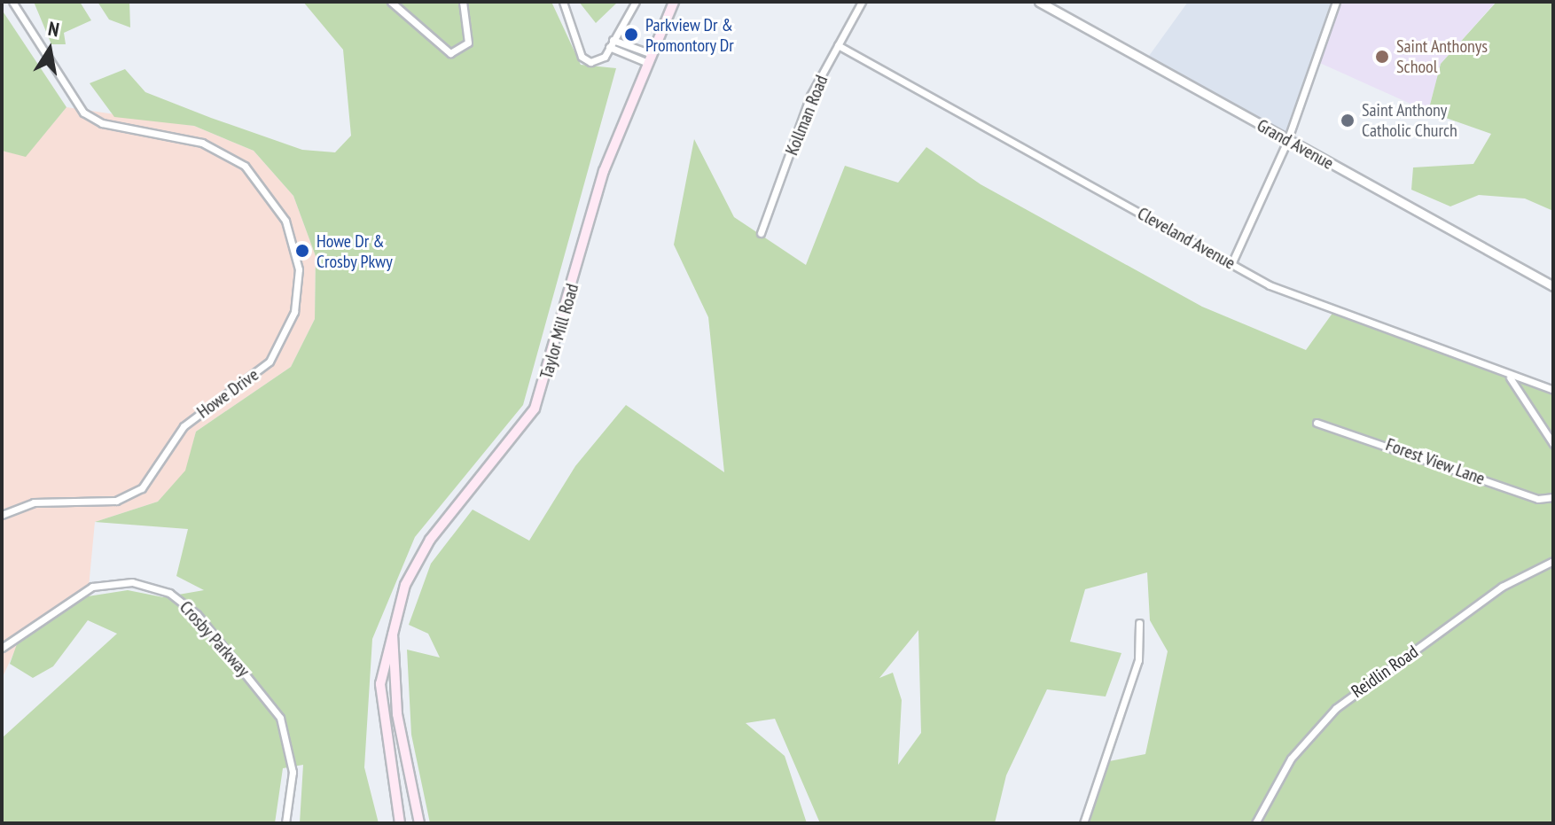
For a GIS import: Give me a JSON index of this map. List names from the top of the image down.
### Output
{
  "streets": {
    "main road": ["Taylor Mill Road"],
    "street": [
      "Kollman Road",
      "Grand Avenue",
      "Cleveland Avenue",
      "Howe Drive",
      "Forest View Lane",
      "Crosby Parkway",
      "Reidlin Road"
    ]
  },
  "crossings": [
    ["Kollman Road", "Cleveland Avenue"]
  ],
  "places": [
    "Parkview Dr & Promontory Dr",
    "Saint Anthonys School",
    "Saint Anthony Catholic Church",
    "Howe Dr & Crosby Pkwy"
  ],
  "north": "top"
}
